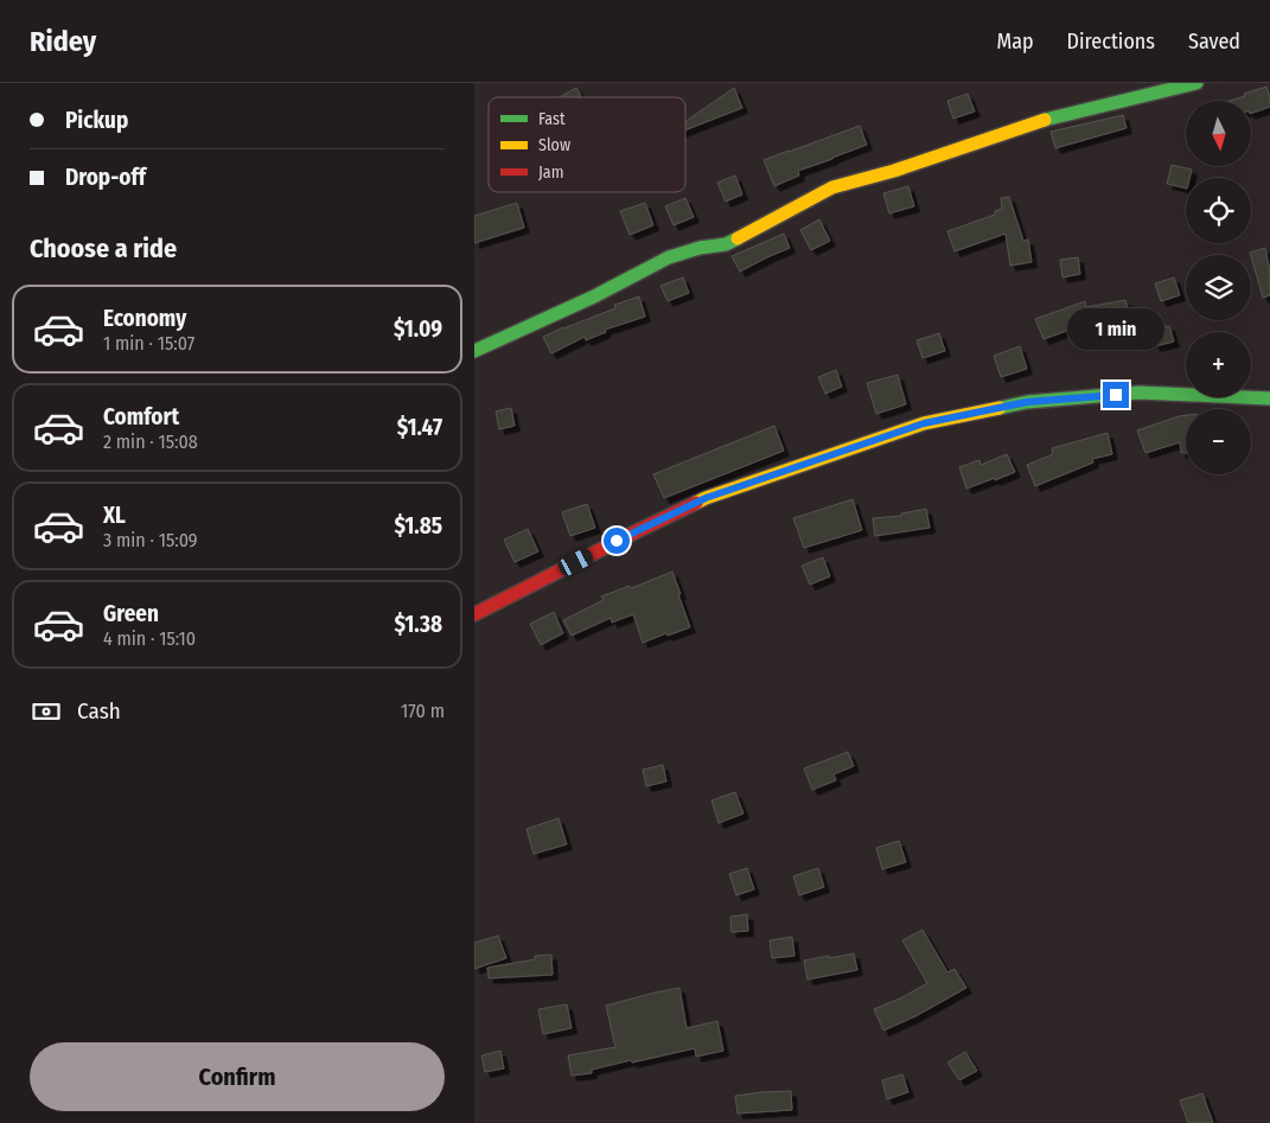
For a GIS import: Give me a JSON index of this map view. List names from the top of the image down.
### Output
{
  "legend": ["Fast", "Slow", "Jam"],
  "north": "bottom",
  "page": {
    "header": "Ridey",
    "nav": ["Map", "Directions", "Saved"],
    "banner": ["Pickup", "Drop-off"],
    "map_buttons": ["+", "−"],
    "heading": "Choose a ride",
    "list": [
      {
        "name": "Economy",
        "note": "1 min · 15:07",
        "value": "$1.09"
      },
      {
        "name": "Comfort",
        "note": "2 min · 15:08",
        "value": "$1.47"
      },
      {
        "name": "XL",
        "note": "3 min · 15:09",
        "value": "$1.85"
      },
      {
        "name": "Green",
        "note": "4 min · 15:10",
        "value": "$1.38"
      }
    ],
    "bubble": "1 min",
    "pay": ["Cash", "170 m"],
    "buttons": "Confirm"
  }
}
